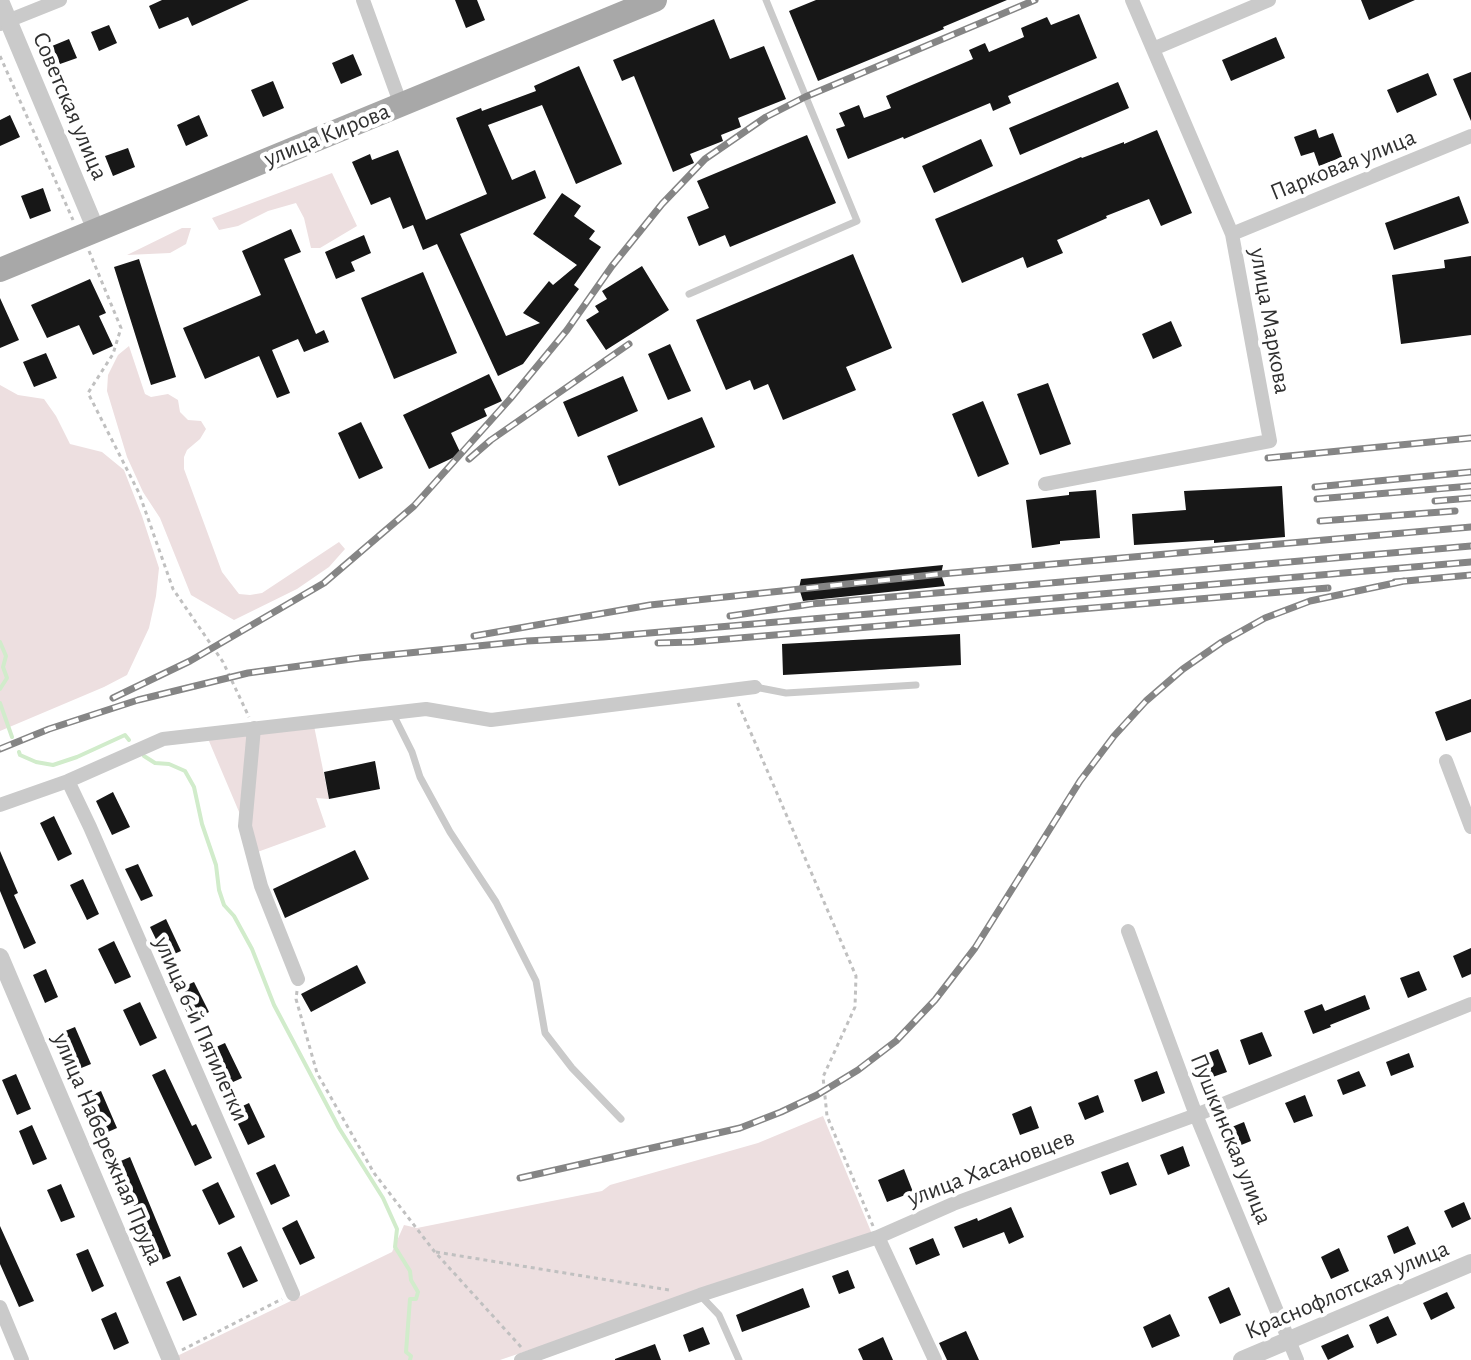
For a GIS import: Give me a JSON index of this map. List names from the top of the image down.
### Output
{
  "streets": {
    "main road": ["улица Кирова"],
    "street": [
      "Советская улица",
      "Парковая улица",
      "улица Маркова",
      "улица 6-й Пятилетки",
      "Пушкинская улица",
      "улица Набережная Пруда",
      "улица Хасановцев",
      "Краснофлотская улица"
    ]
  },
  "crossings": [
    ["Советская улица", "улица Кирова"],
    ["Парковая улица", "улица Маркова"],
    ["Пушкинская улица", "улица Хасановцев"],
    ["Пушкинская улица", "Краснофлотская улица"]
  ]
}
